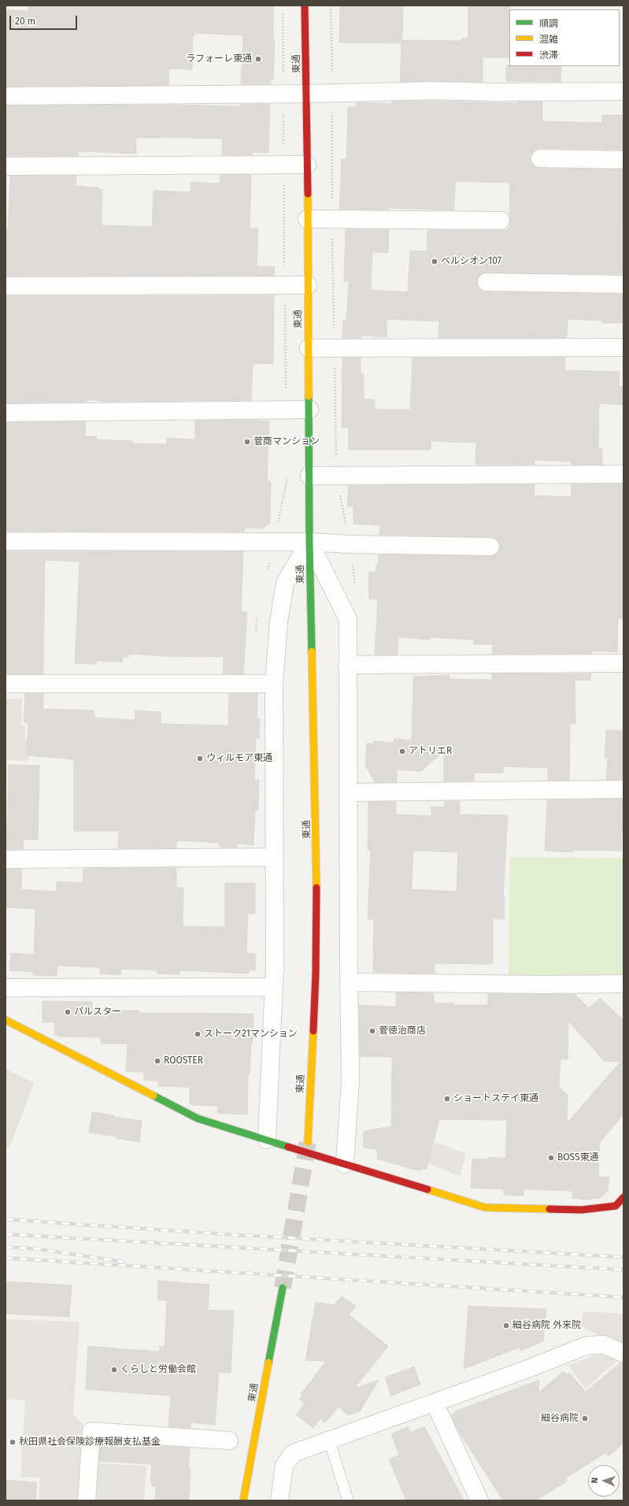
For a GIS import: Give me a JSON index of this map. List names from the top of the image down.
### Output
{
  "streets": {
    "street": ["東通"]
  },
  "places": [
    "ラフォーレ東通",
    "ベルシオン107",
    "菅商マンション",
    "アトリエR",
    "ウィルモア東通",
    "パルスター",
    "菅徳治商店",
    "ストーク21マンション",
    "ROOSTER",
    "ショートステイ東通",
    "BOSS東通",
    "細谷病院 外来院",
    "くらしと労働会館",
    "細谷病院",
    "秋田県社会保険診療報酬支払基金"
  ],
  "legend": ["順調", "混雑", "渋滞"],
  "scale_bar": "20 m",
  "north": "left"
}
